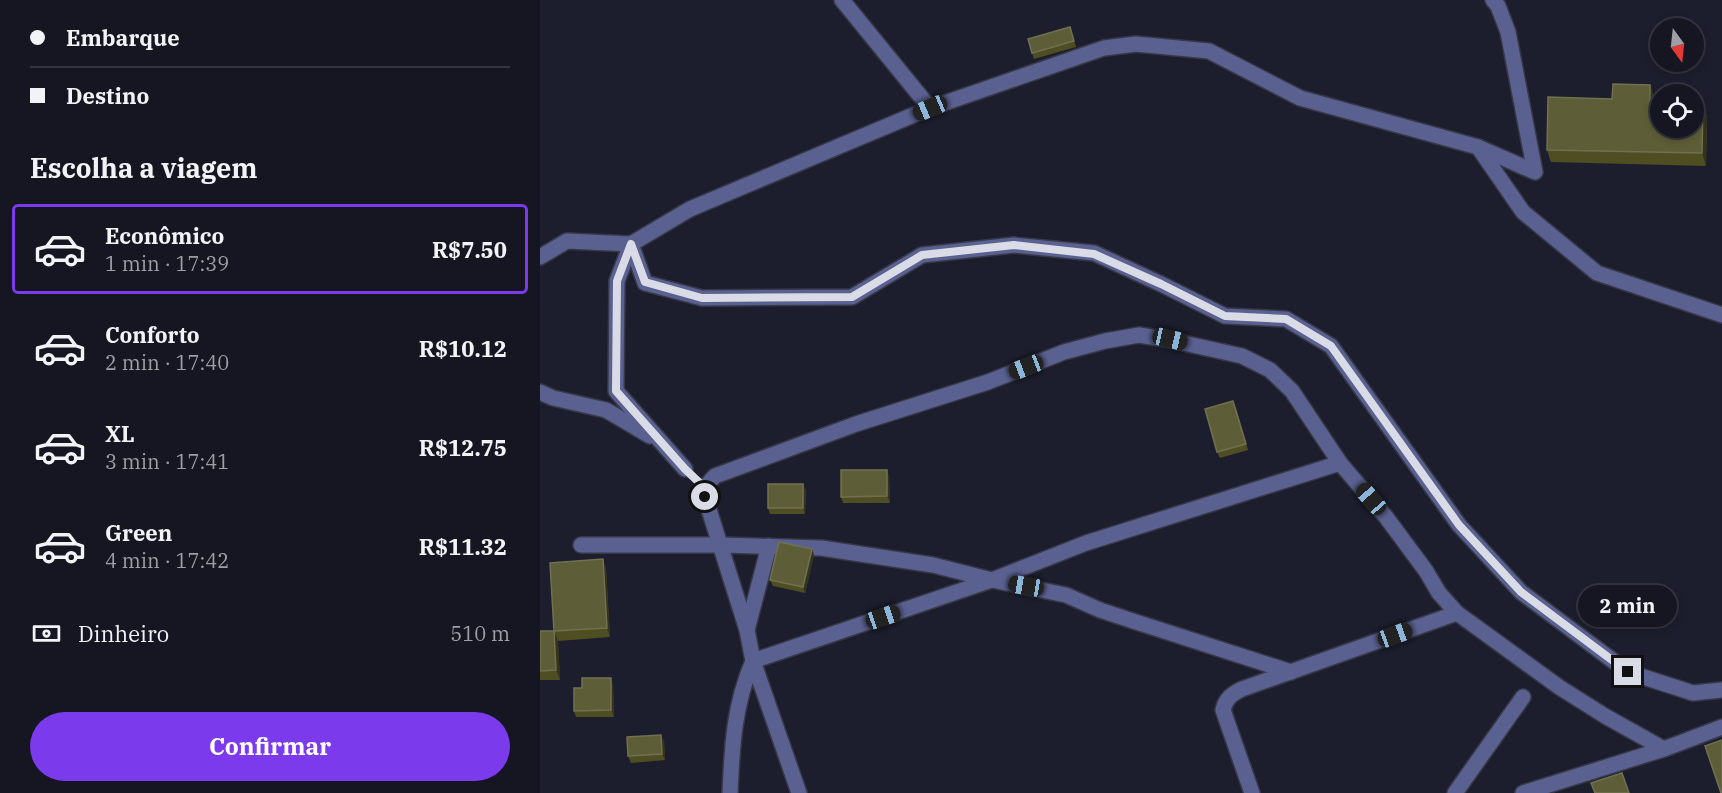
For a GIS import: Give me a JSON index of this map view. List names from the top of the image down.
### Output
{
  "north": "bottom",
  "page": {
    "banner": ["Embarque", "Destino"],
    "heading": "Escolha a viagem",
    "list": [
      {
        "name": "Econômico",
        "note": "1 min · 17:39",
        "value": "R$7.50"
      },
      {
        "name": "Conforto",
        "note": "2 min · 17:40",
        "value": "R$10.12"
      },
      {
        "name": "XL",
        "note": "3 min · 17:41",
        "value": "R$12.75"
      },
      {
        "name": "Green",
        "note": "4 min · 17:42",
        "value": "R$11.32"
      }
    ],
    "bubble": "2 min",
    "pay": ["Dinheiro", "510 m"],
    "buttons": "Confirmar"
  }
}
